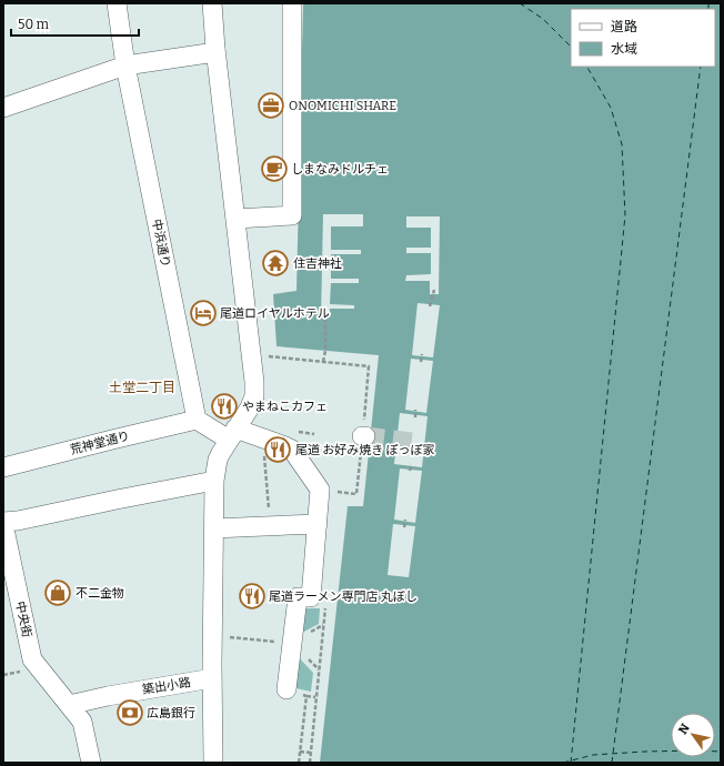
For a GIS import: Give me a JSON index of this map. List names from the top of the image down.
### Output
{
  "streets": {
    "street": [
      "中浜通り",
      "荒神堂通り",
      "中央街",
      "築出小路"
    ]
  },
  "crossings": [
    ["中浜通り", "荒神堂通り"],
    ["中央街", "築出小路"]
  ],
  "districts": ["土堂二丁目"],
  "places": {
    "office": ["ONOMICHI SHARE"],
    "cafe": ["しまなみドルチェ"],
    "temple": ["住吉神社"],
    "hotel": ["尾道ロイヤルホテル"],
    "restaurant": ["やまねこカフェ", "尾道 お好み焼き ぽっぽ家", "尾道ラーメン専門店 丸ぼし"],
    "shop": ["不二金物"],
    "bank": ["広島銀行"]
  },
  "legend": ["道路", "水域"],
  "scale_bar": "50 m",
  "north": "top left"
}
